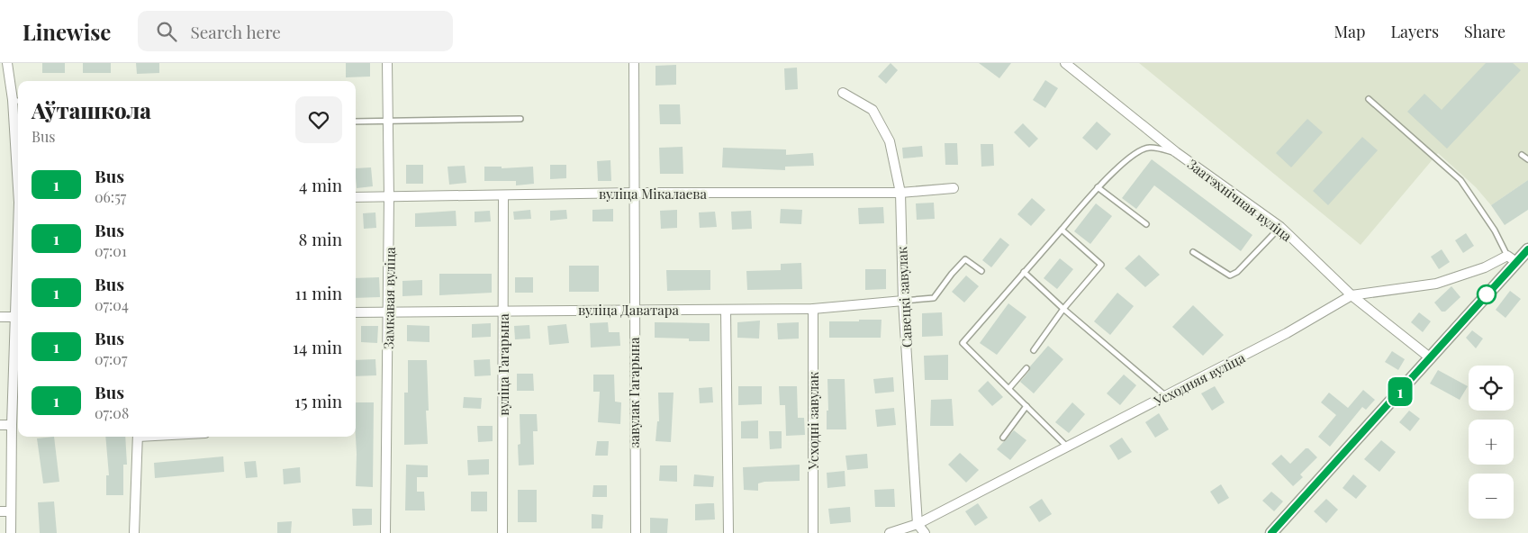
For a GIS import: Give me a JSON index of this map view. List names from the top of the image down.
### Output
{
  "streets": {
    "street": [
      "вуліца Мікалаева",
      "Заатэхнічная вуліца",
      "Савецкі завулак",
      "Замкавая вуліца",
      "вуліца Даватара",
      "вуліца Гагарына",
      "Усходняя вуліца",
      "завулак Гагарына",
      "Усходні завулак"
    ]
  },
  "crossings": [
    ["вуліца Мікалаева", "Савецкі завулак"],
    ["вуліца Мікалаева", "Замкавая вуліца"],
    ["вуліца Мікалаева", "вуліца Гагарына"],
    ["вуліца Мікалаева", "завулак Гагарына"],
    ["Заатэхнічная вуліца", "Усходняя вуліца"],
    ["Савецкі завулак", "вуліца Даватара"],
    ["Савецкі завулак", "Усходняя вуліца"],
    ["Замкавая вуліца", "вуліца Даватара"],
    ["вуліца Даватара", "вуліца Гагарына"],
    ["вуліца Даватара", "завулак Гагарына"],
    ["вуліца Даватара", "Усходні завулак"]
  ],
  "lines": ["bus line 1"],
  "page": {
    "header": "Linewise",
    "search": "Search here",
    "nav": ["Map", "Layers", "Share"],
    "on_map": "1",
    "heading": ["Аўташкола", "Bus"],
    "list": [
      {
        "mark": "1",
        "name": "Bus",
        "note": "06:57",
        "value": "4 min"
      },
      {
        "mark": "1",
        "name": "Bus",
        "note": "07:01",
        "value": "8 min"
      },
      {
        "mark": "1",
        "name": "Bus",
        "note": "07:04",
        "value": "11 min"
      },
      {
        "mark": "1",
        "name": "Bus",
        "note": "07:07",
        "value": "14 min"
      },
      {
        "mark": "1",
        "name": "Bus",
        "note": "07:08",
        "value": "15 min"
      }
    ],
    "map_buttons": ["+", "−"]
  }
}
